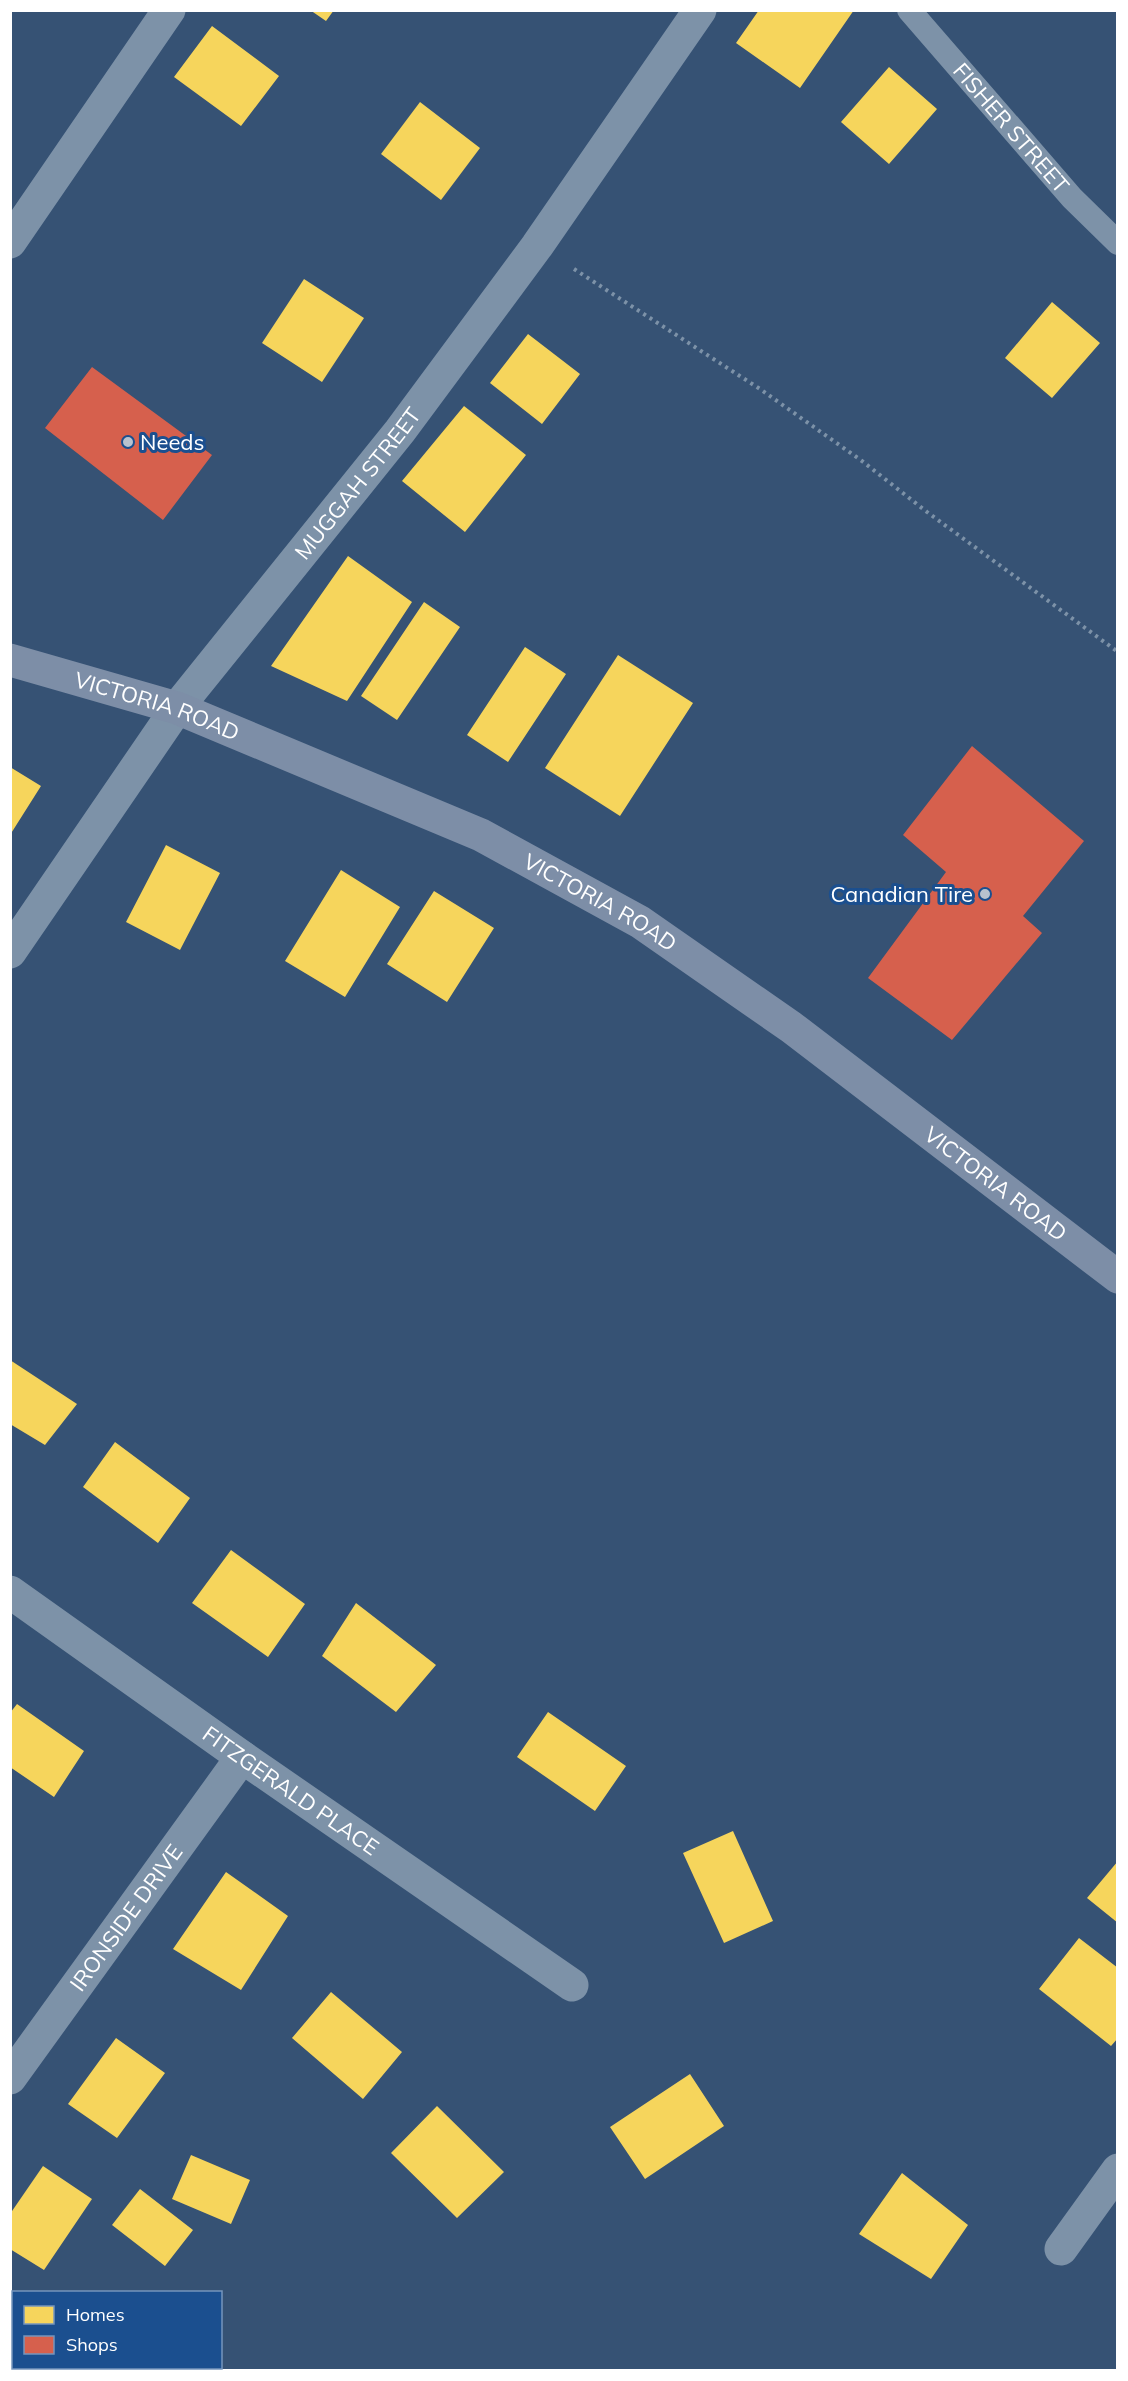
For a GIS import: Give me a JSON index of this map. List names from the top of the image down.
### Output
{
  "streets": {
    "main road": ["VICTORIA ROAD"],
    "street": ["MUGGAH STREET", "FITZGERALD PLACE", "IRONSIDE DRIVE"],
    "lane": ["FISHER STREET"]
  },
  "crossings": [
    ["MUGGAH STREET", "VICTORIA ROAD"],
    ["FITZGERALD PLACE", "IRONSIDE DRIVE"]
  ],
  "places": ["Needs", "Canadian Tire"],
  "legend": ["Homes", "Shops"]
}
